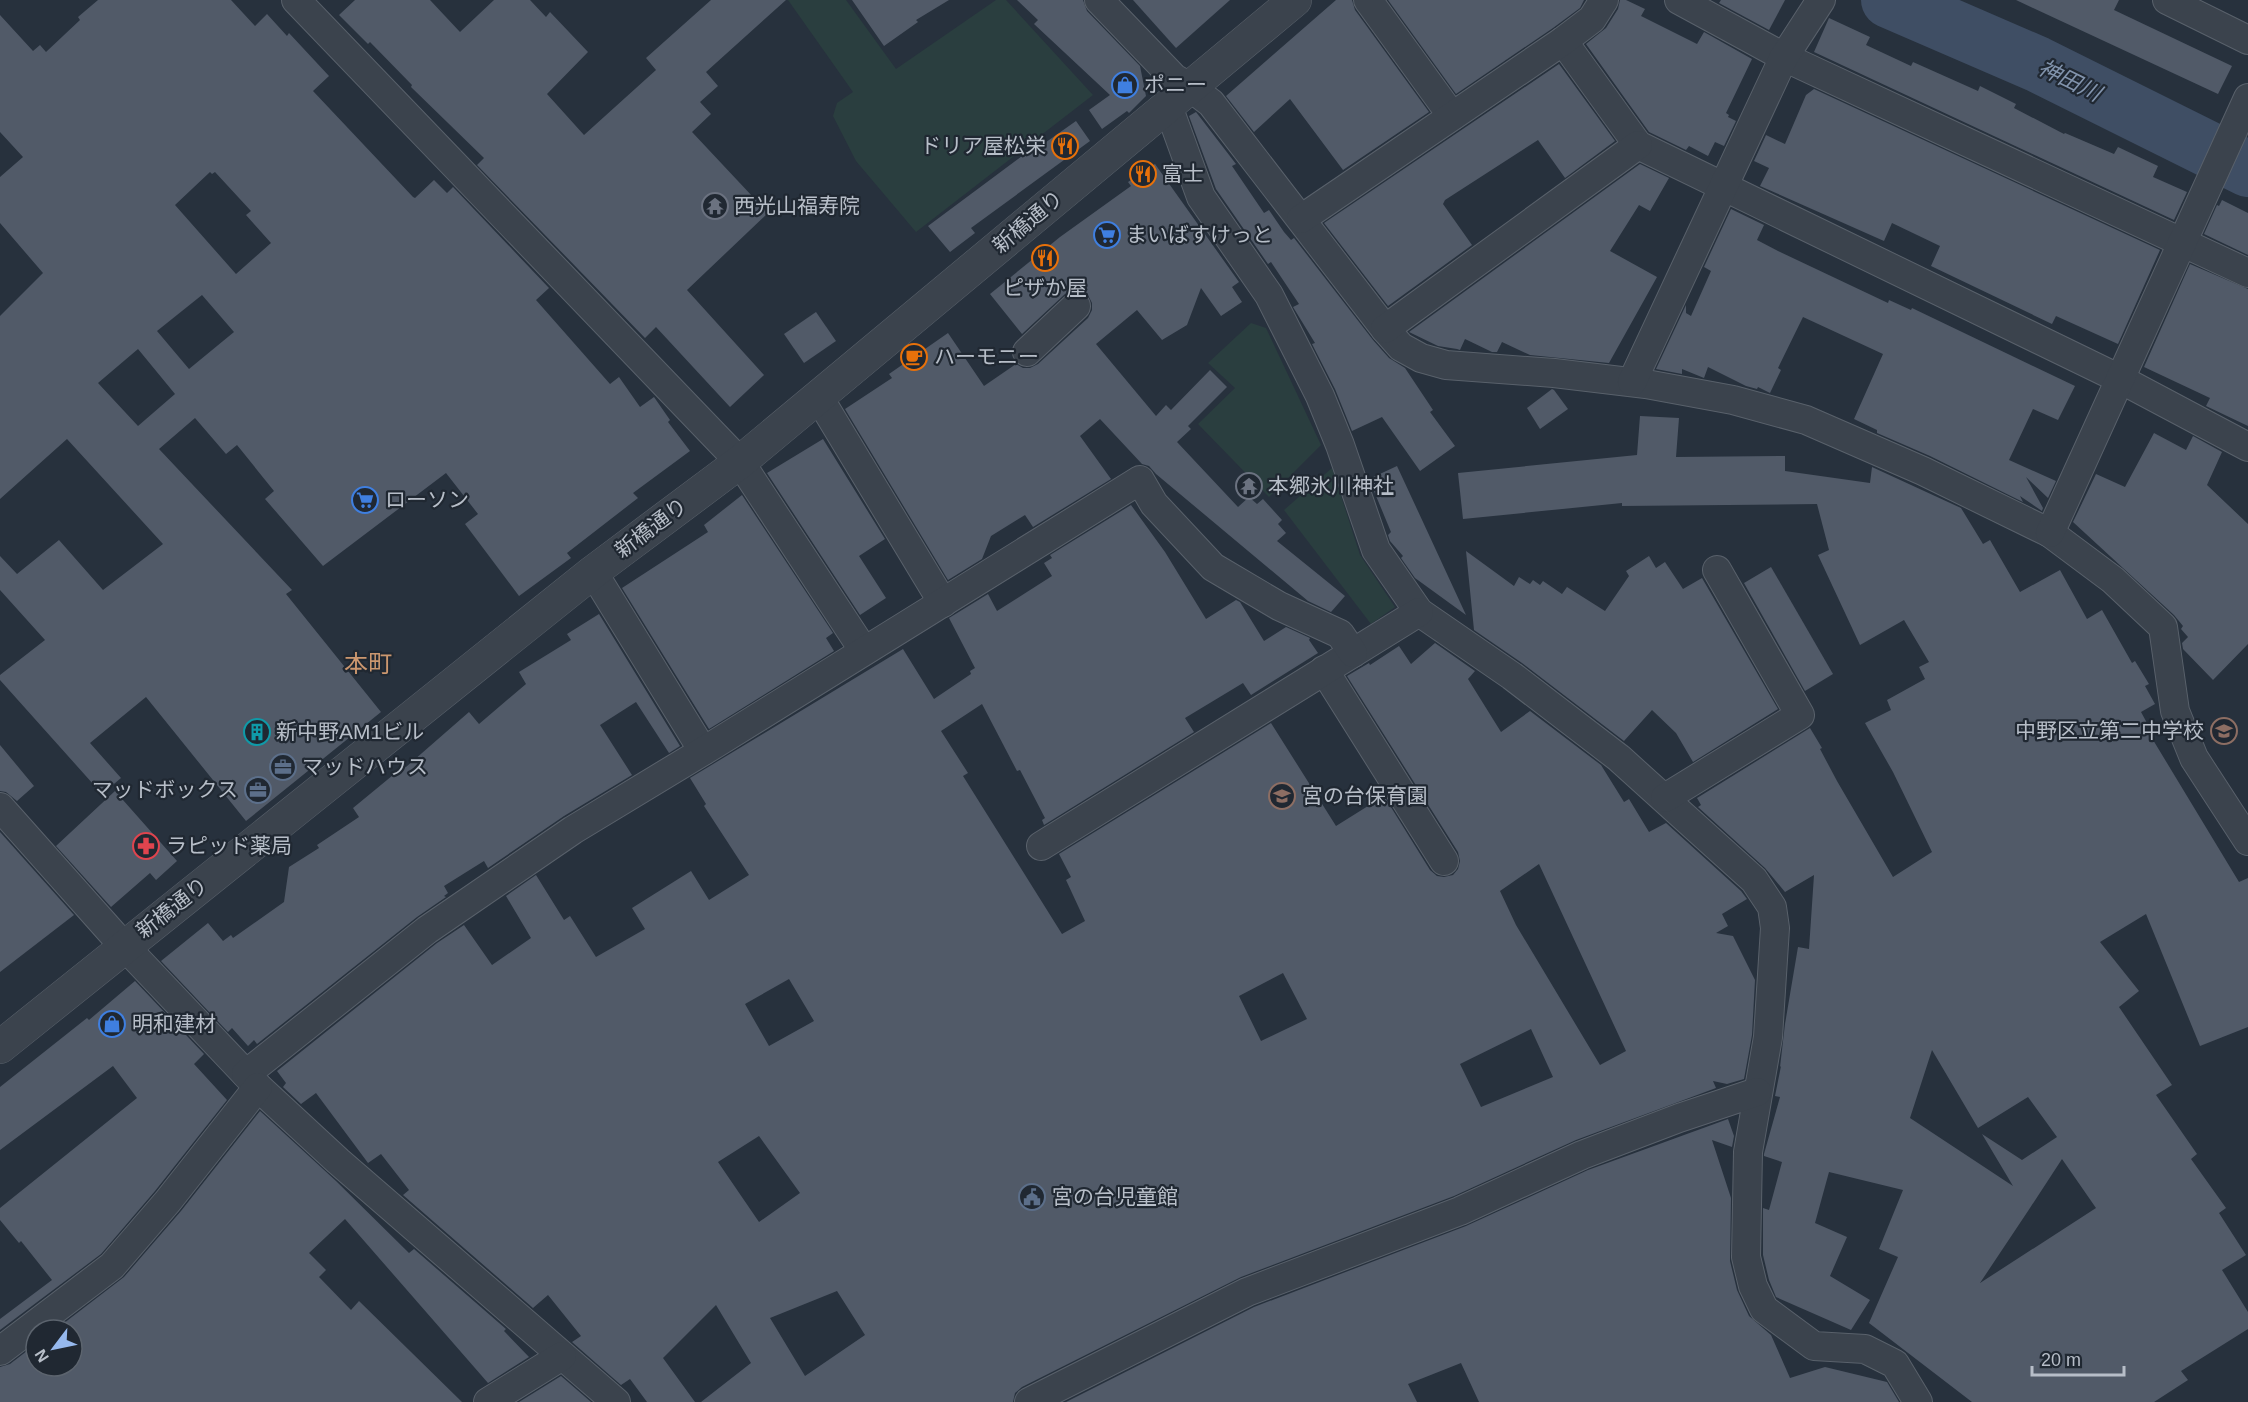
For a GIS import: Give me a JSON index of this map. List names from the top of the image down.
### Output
{
  "streets": {
    "street": ["新橋通り"]
  },
  "districts": ["本町"],
  "water": ["神田川"],
  "places": {
    "shop": ["ポニー", "明和建材"],
    "restaurant": ["ドリア屋松栄", "富士", "ピザか屋"],
    "temple": ["西光山福寿院", "本郷氷川神社"],
    "supermarket": ["まいばすけっと", "ローソン"],
    "cafe": ["ハーモニー"],
    "school or university": ["中野区立第二中学校", "宮の台保育園"],
    "building": ["新中野AM1ビル"],
    "office": ["マッドハウス", "マッドボックス"],
    "pharmacy": ["ラピッド薬局"],
    "public building": ["宮の台児童館"]
  },
  "scale_bar": "20 m",
  "north": "bottom left"
}
